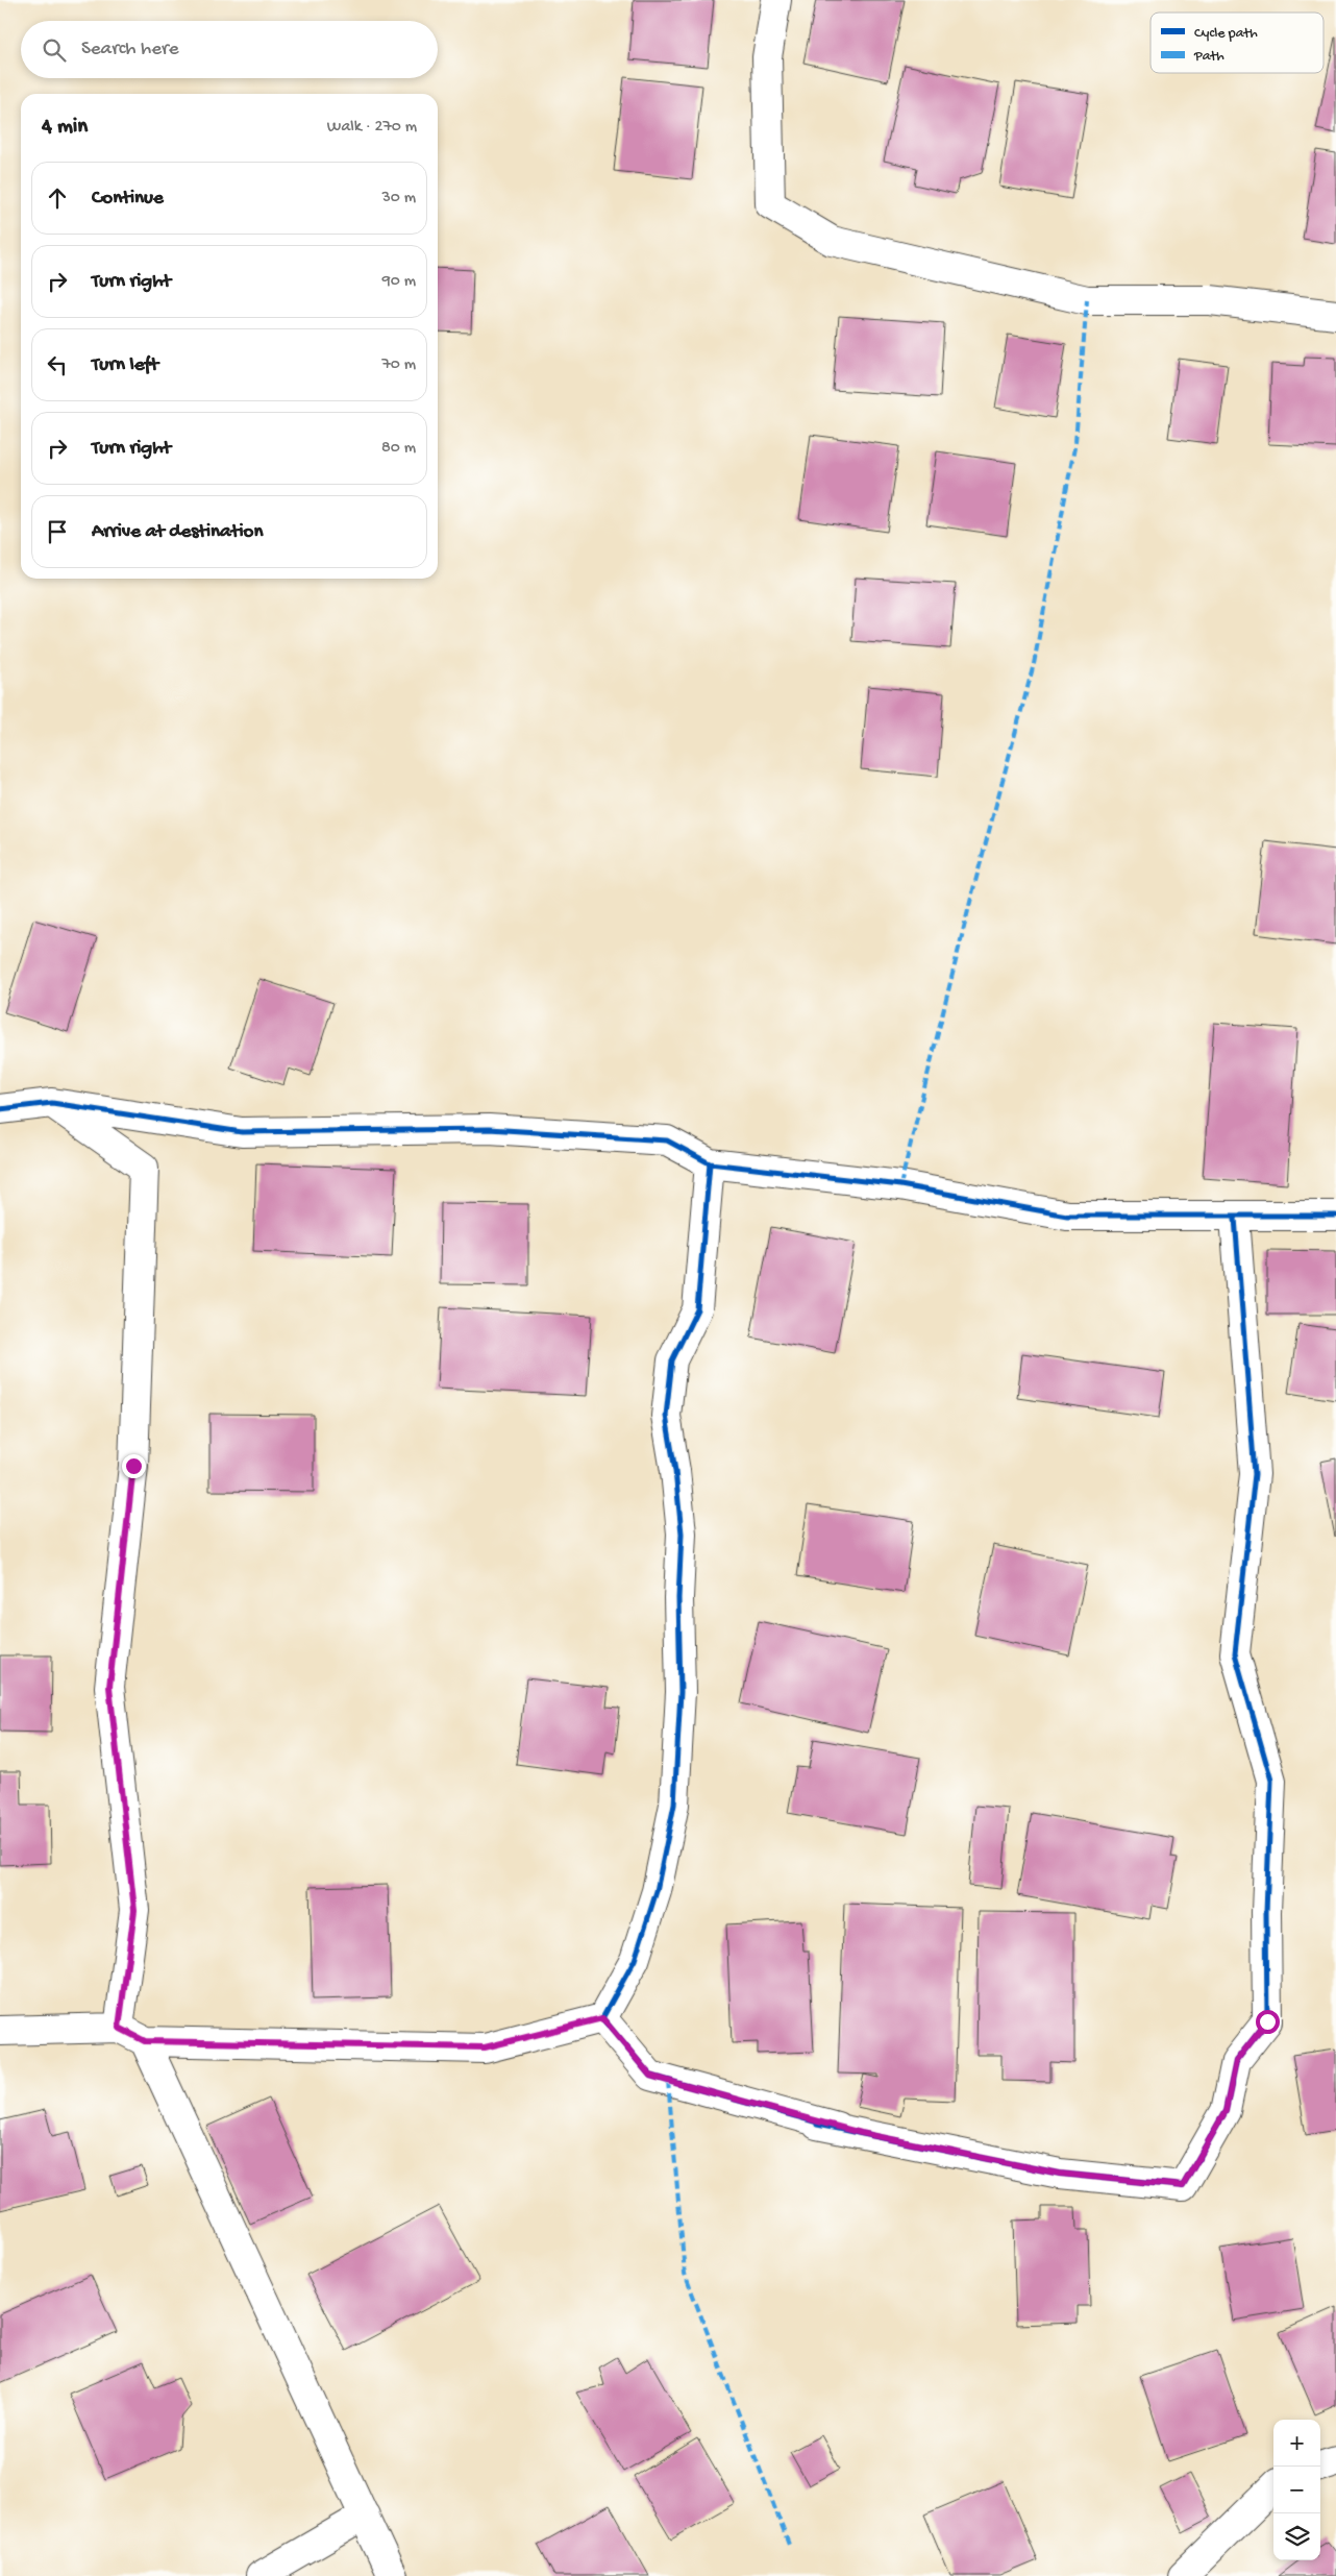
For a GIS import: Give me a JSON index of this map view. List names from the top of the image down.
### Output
{
  "legend": ["Cycle path", "Path"],
  "page": {
    "search": "Search here",
    "heading": ["4 min", "Walk · 270 m"],
    "list": [
      ["Continue", "30 m"],
      ["Turn right", "90 m"],
      ["Turn left", "70 m"],
      ["Turn right", "80 m"],
      "Arrive at destination"
    ],
    "map_buttons": ["+", "−"]
  }
}
